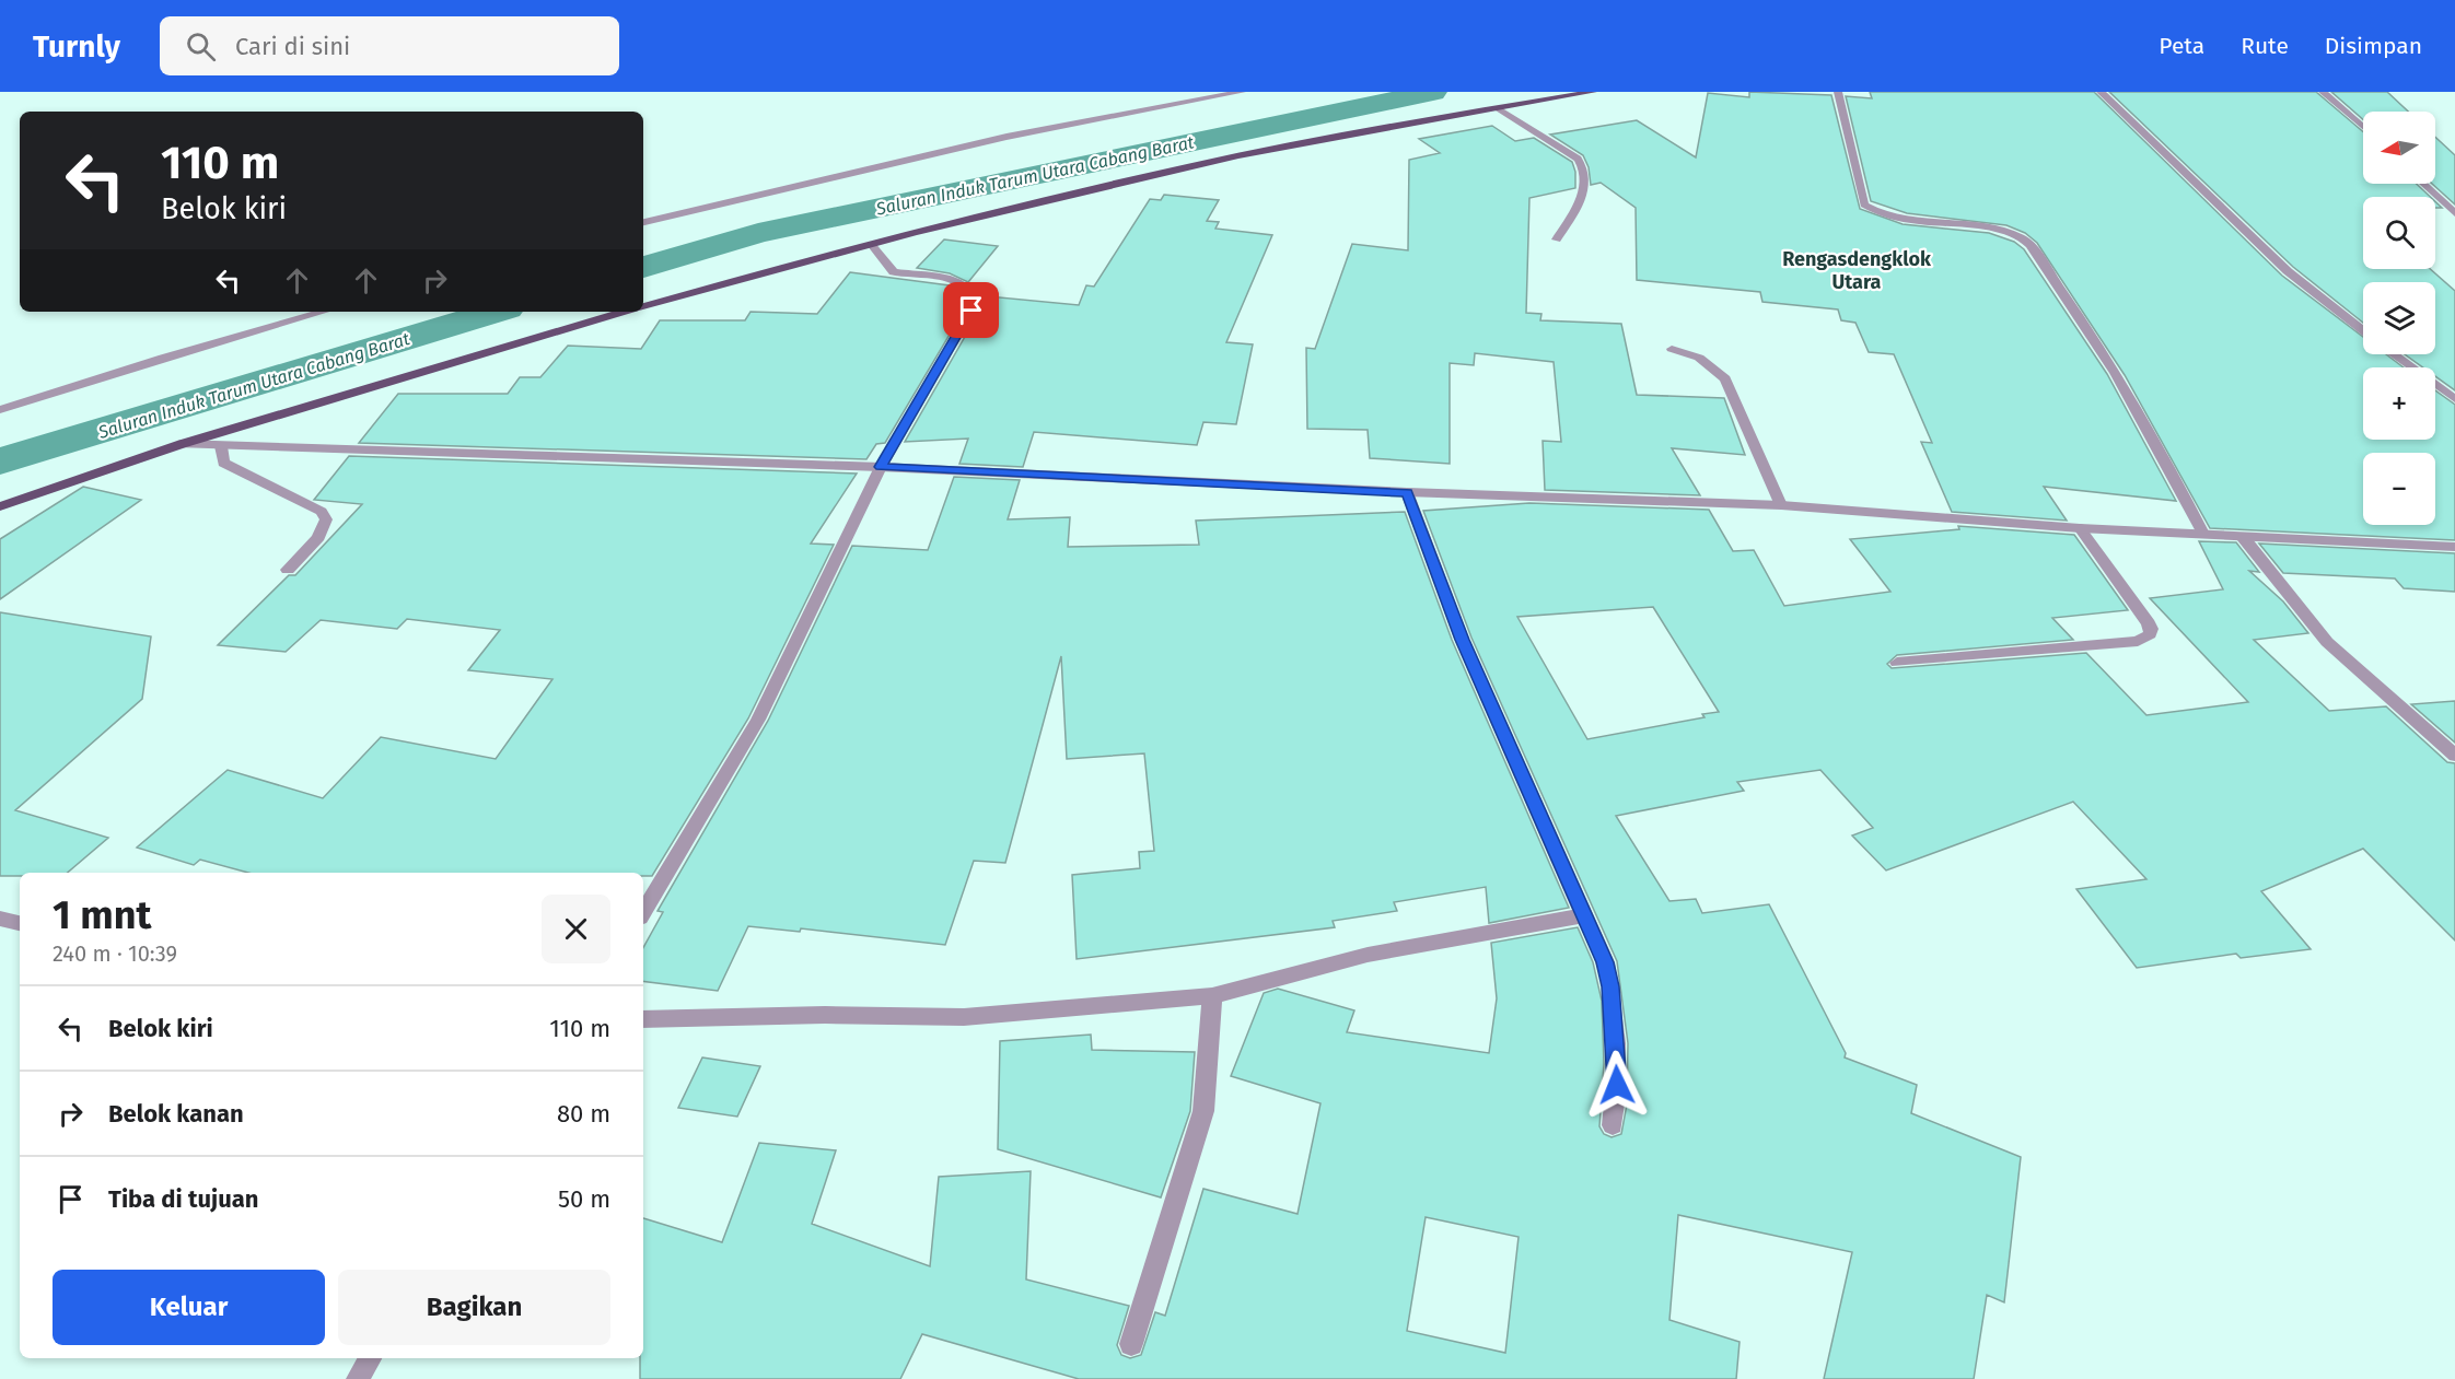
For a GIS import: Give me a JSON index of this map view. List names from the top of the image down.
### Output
{
  "districts": ["Rengasdengklok Utara"],
  "water": ["Saluran Induk Tarum Utara Cabang Barat"],
  "north": "left",
  "page": {
    "header": "Turnly",
    "search": "Cari di sini",
    "nav": ["Peta", "Rute", "Disimpan"],
    "map_buttons": ["+", "−"],
    "turn": ["110 m", "Belok kiri"],
    "heading": ["1 mnt", "240 m · 10:39"],
    "list": [
      {
        "name": "Belok kiri",
        "value": "110 m"
      },
      {
        "name": "Belok kanan",
        "value": "80 m"
      },
      {
        "name": "Tiba di tujuan",
        "value": "50 m"
      }
    ],
    "buttons": ["Keluar", "Bagikan"]
  }
}
